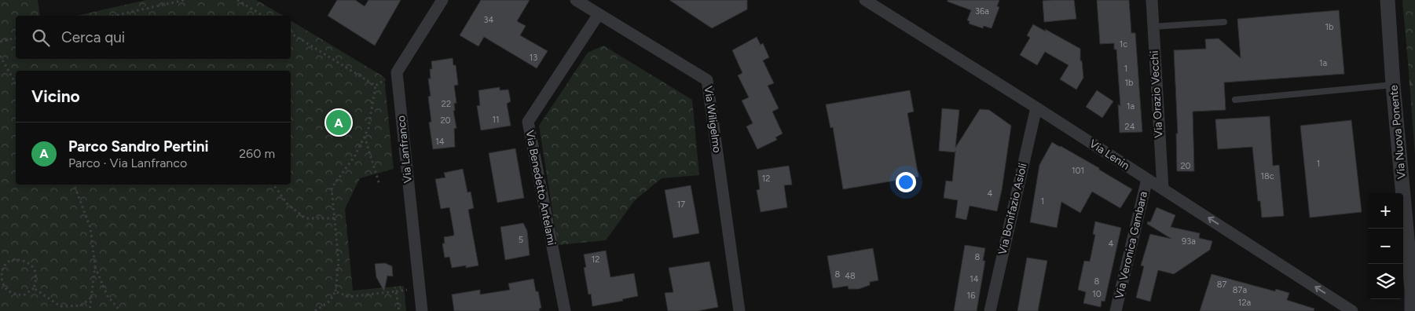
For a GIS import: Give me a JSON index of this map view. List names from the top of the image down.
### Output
{
  "streets": {
    "street": [
      "Via Orazio Vecchi",
      "Via Wiligelmo",
      "Via Nuova Ponente",
      "Via Lanfranco",
      "Via Lenin",
      "Via Benedetto Antelami",
      "Via Bonifazio Asioli",
      "Via Veronica Gambara"
    ]
  },
  "crossings": [
    ["Via Orazio Vecchi", "Via Lenin"],
    ["Via Wiligelmo", "Via Benedetto Antelami"],
    ["Via Lenin", "Via Bonifazio Asioli"],
    ["Via Lenin", "Via Veronica Gambara"]
  ],
  "one_way": ["Via Lenin"],
  "house_numbers": [
    "36a",
    "34",
    "1b",
    "1c",
    "13",
    "1a",
    "1",
    "1b",
    "22",
    "1a",
    "11",
    "20",
    "24",
    "14",
    "1",
    "20",
    "101",
    "18c",
    "12",
    "4",
    "1",
    "17",
    "5",
    "93a",
    "4",
    "8",
    "12",
    "8",
    "48",
    "14",
    "8",
    "87",
    "87a",
    "10",
    "16",
    "12a"
  ],
  "page": {
    "search": "Cerca qui",
    "heading": "Vicino",
    "pins": "A",
    "list": [
      {
        "mark": "A",
        "name": "Parco Sandro Pertini",
        "note": "Parco · Via Lanfranco",
        "value": "260 m"
      }
    ],
    "map_buttons": ["+", "−"]
  }
}
